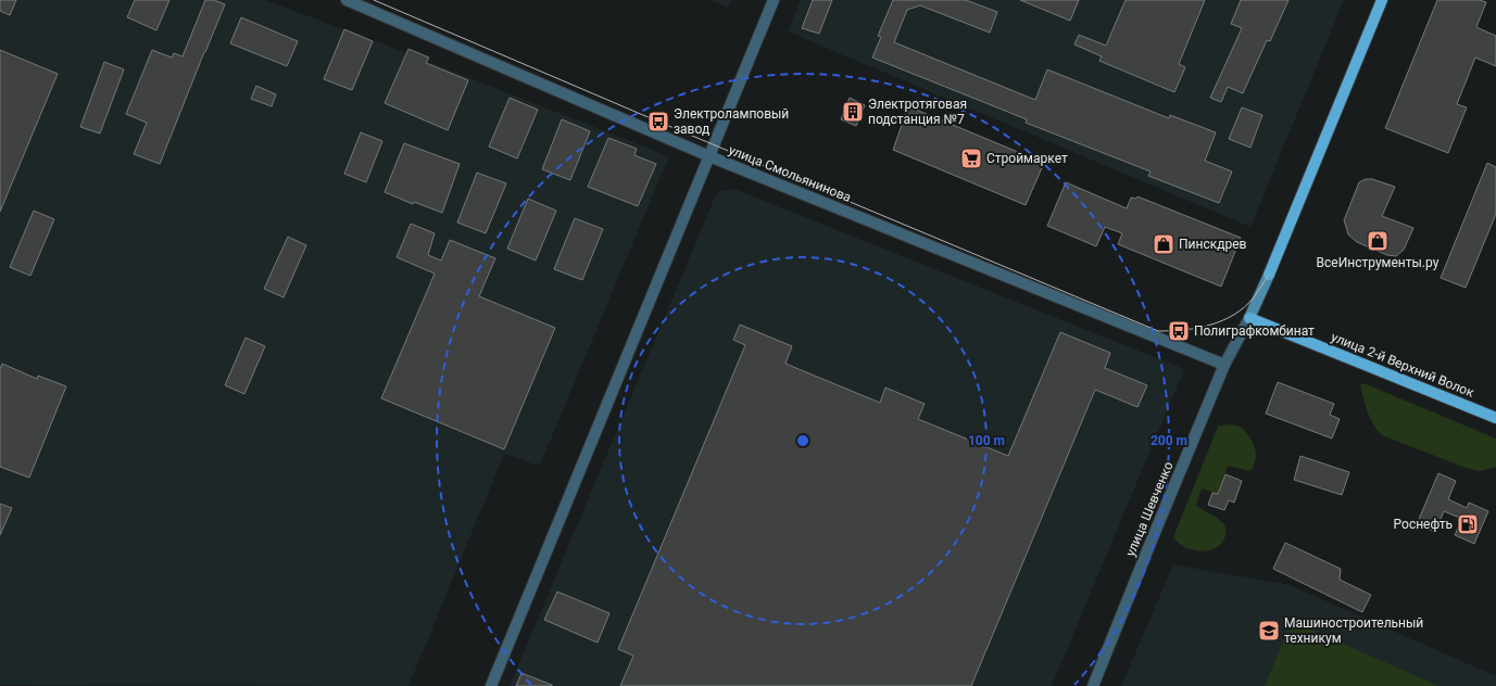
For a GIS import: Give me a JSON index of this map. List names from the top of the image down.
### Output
{
  "streets": {
    "main road": ["улица 2-й Верхний Волок", "улица Шевченко"],
    "street": ["улица Смольянинова"]
  },
  "crossings": [
    ["улица Смольянинова", "улица Шевченко"],
    ["улица 2-й Верхний Волок", "улица Шевченко"]
  ],
  "places": {
    "building": ["Электротяговая подстанция №7"],
    "bus stop": ["Электроламповый завод", "Полиграфкомбинат"],
    "supermarket": ["Строймаркет"],
    "shop": ["ВсеИнструменты.ру", "Пинскдрев"],
    "fuel station": ["Роснефть"],
    "school or university": ["Машиностроительный техникум"]
  },
  "rings": ["100 m", "200 m"]
}
